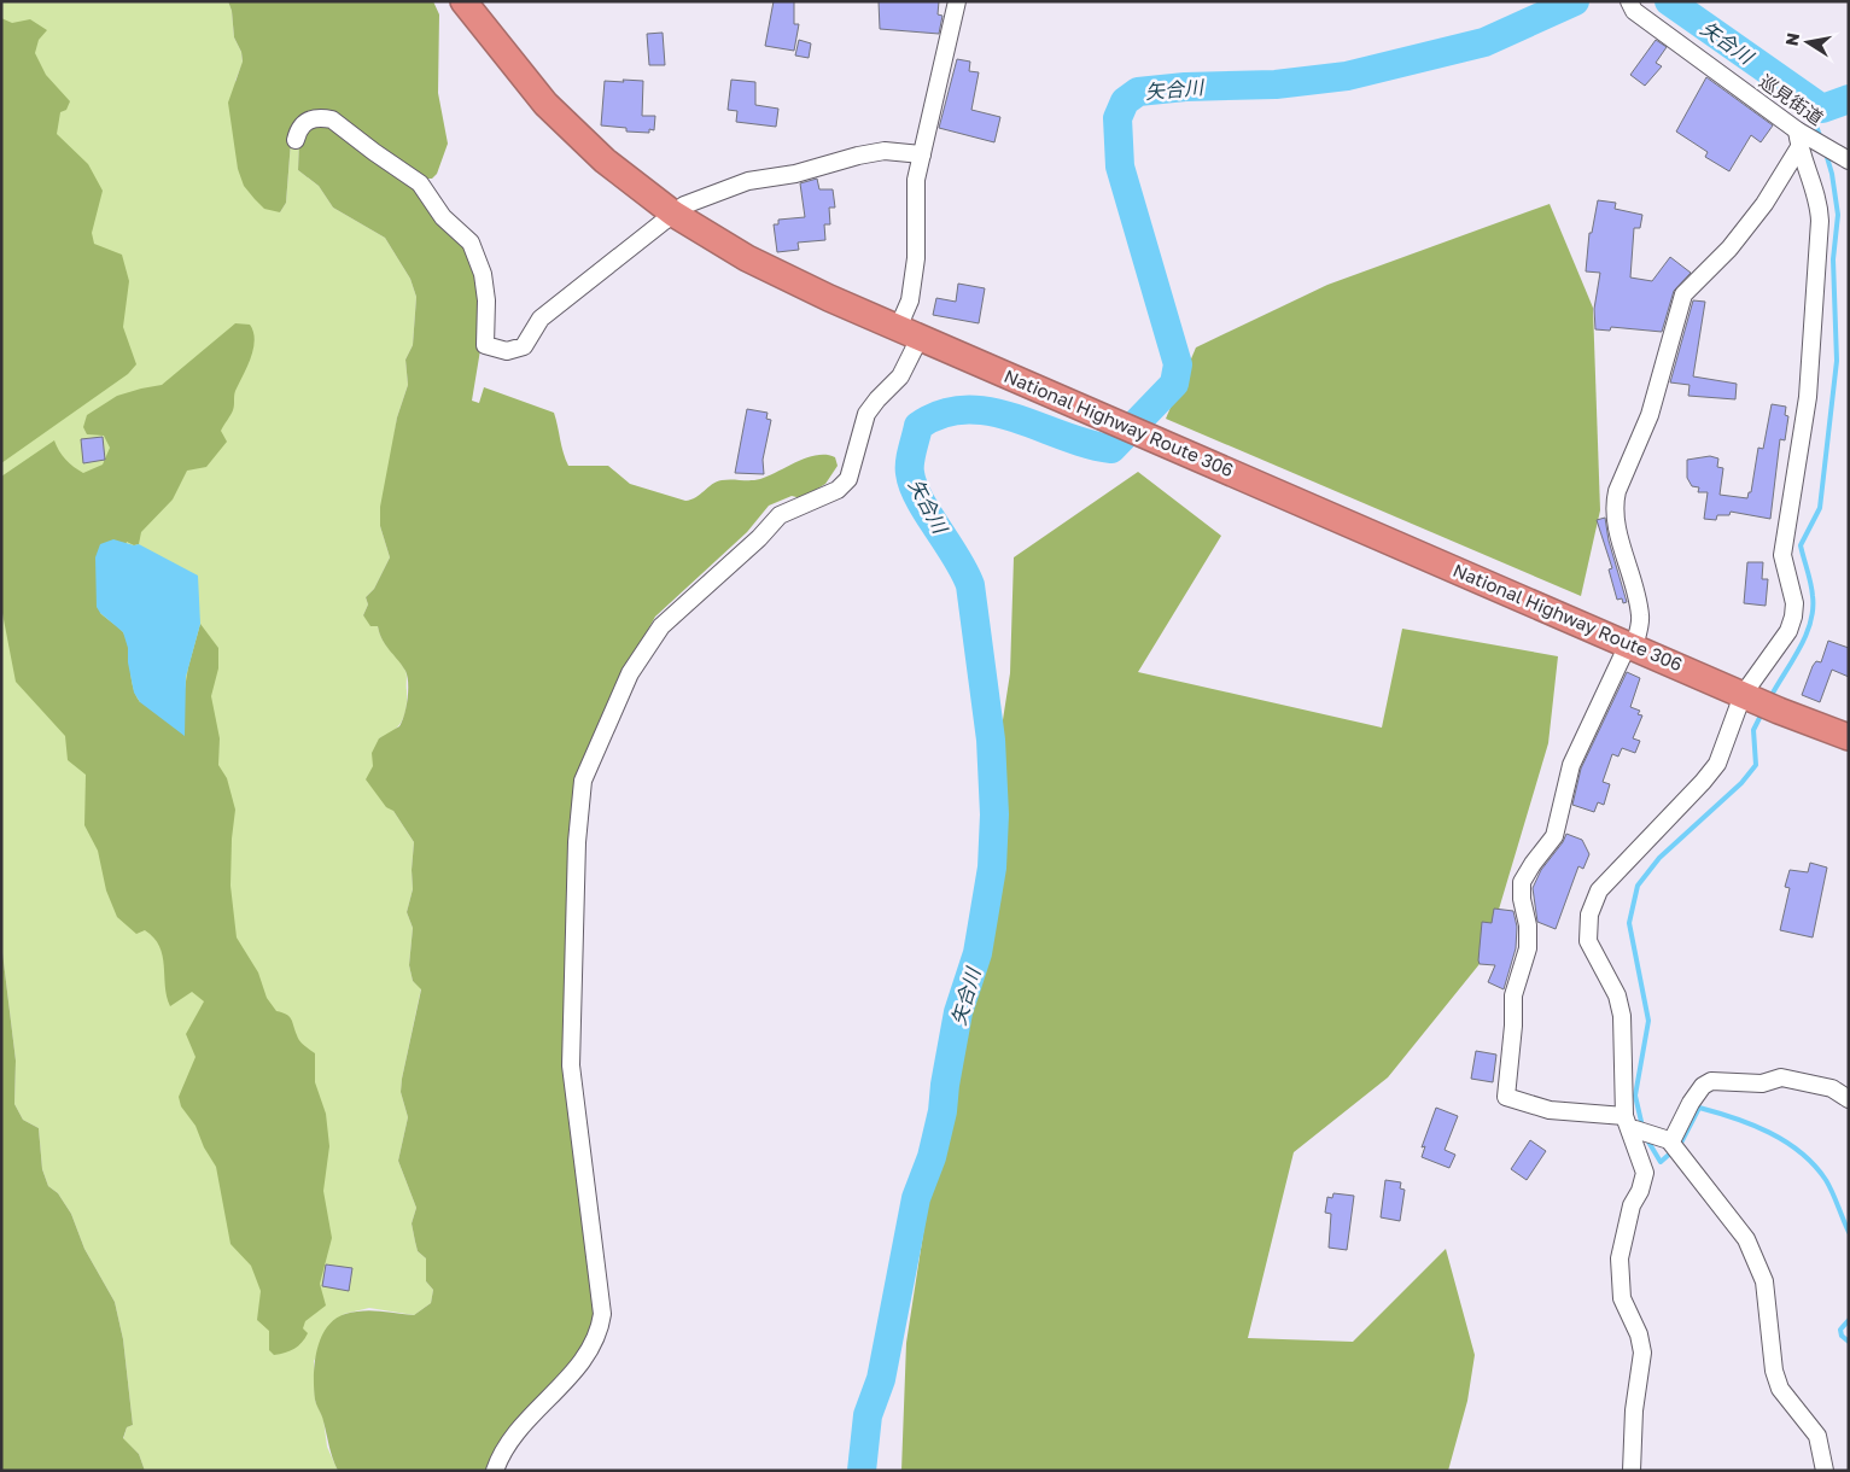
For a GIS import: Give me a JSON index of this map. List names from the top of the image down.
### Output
{
  "streets": {
    "highway": ["National Highway Route 306"],
    "street": ["巡見街道"]
  },
  "water": ["矢合川"],
  "north": "left"
}
